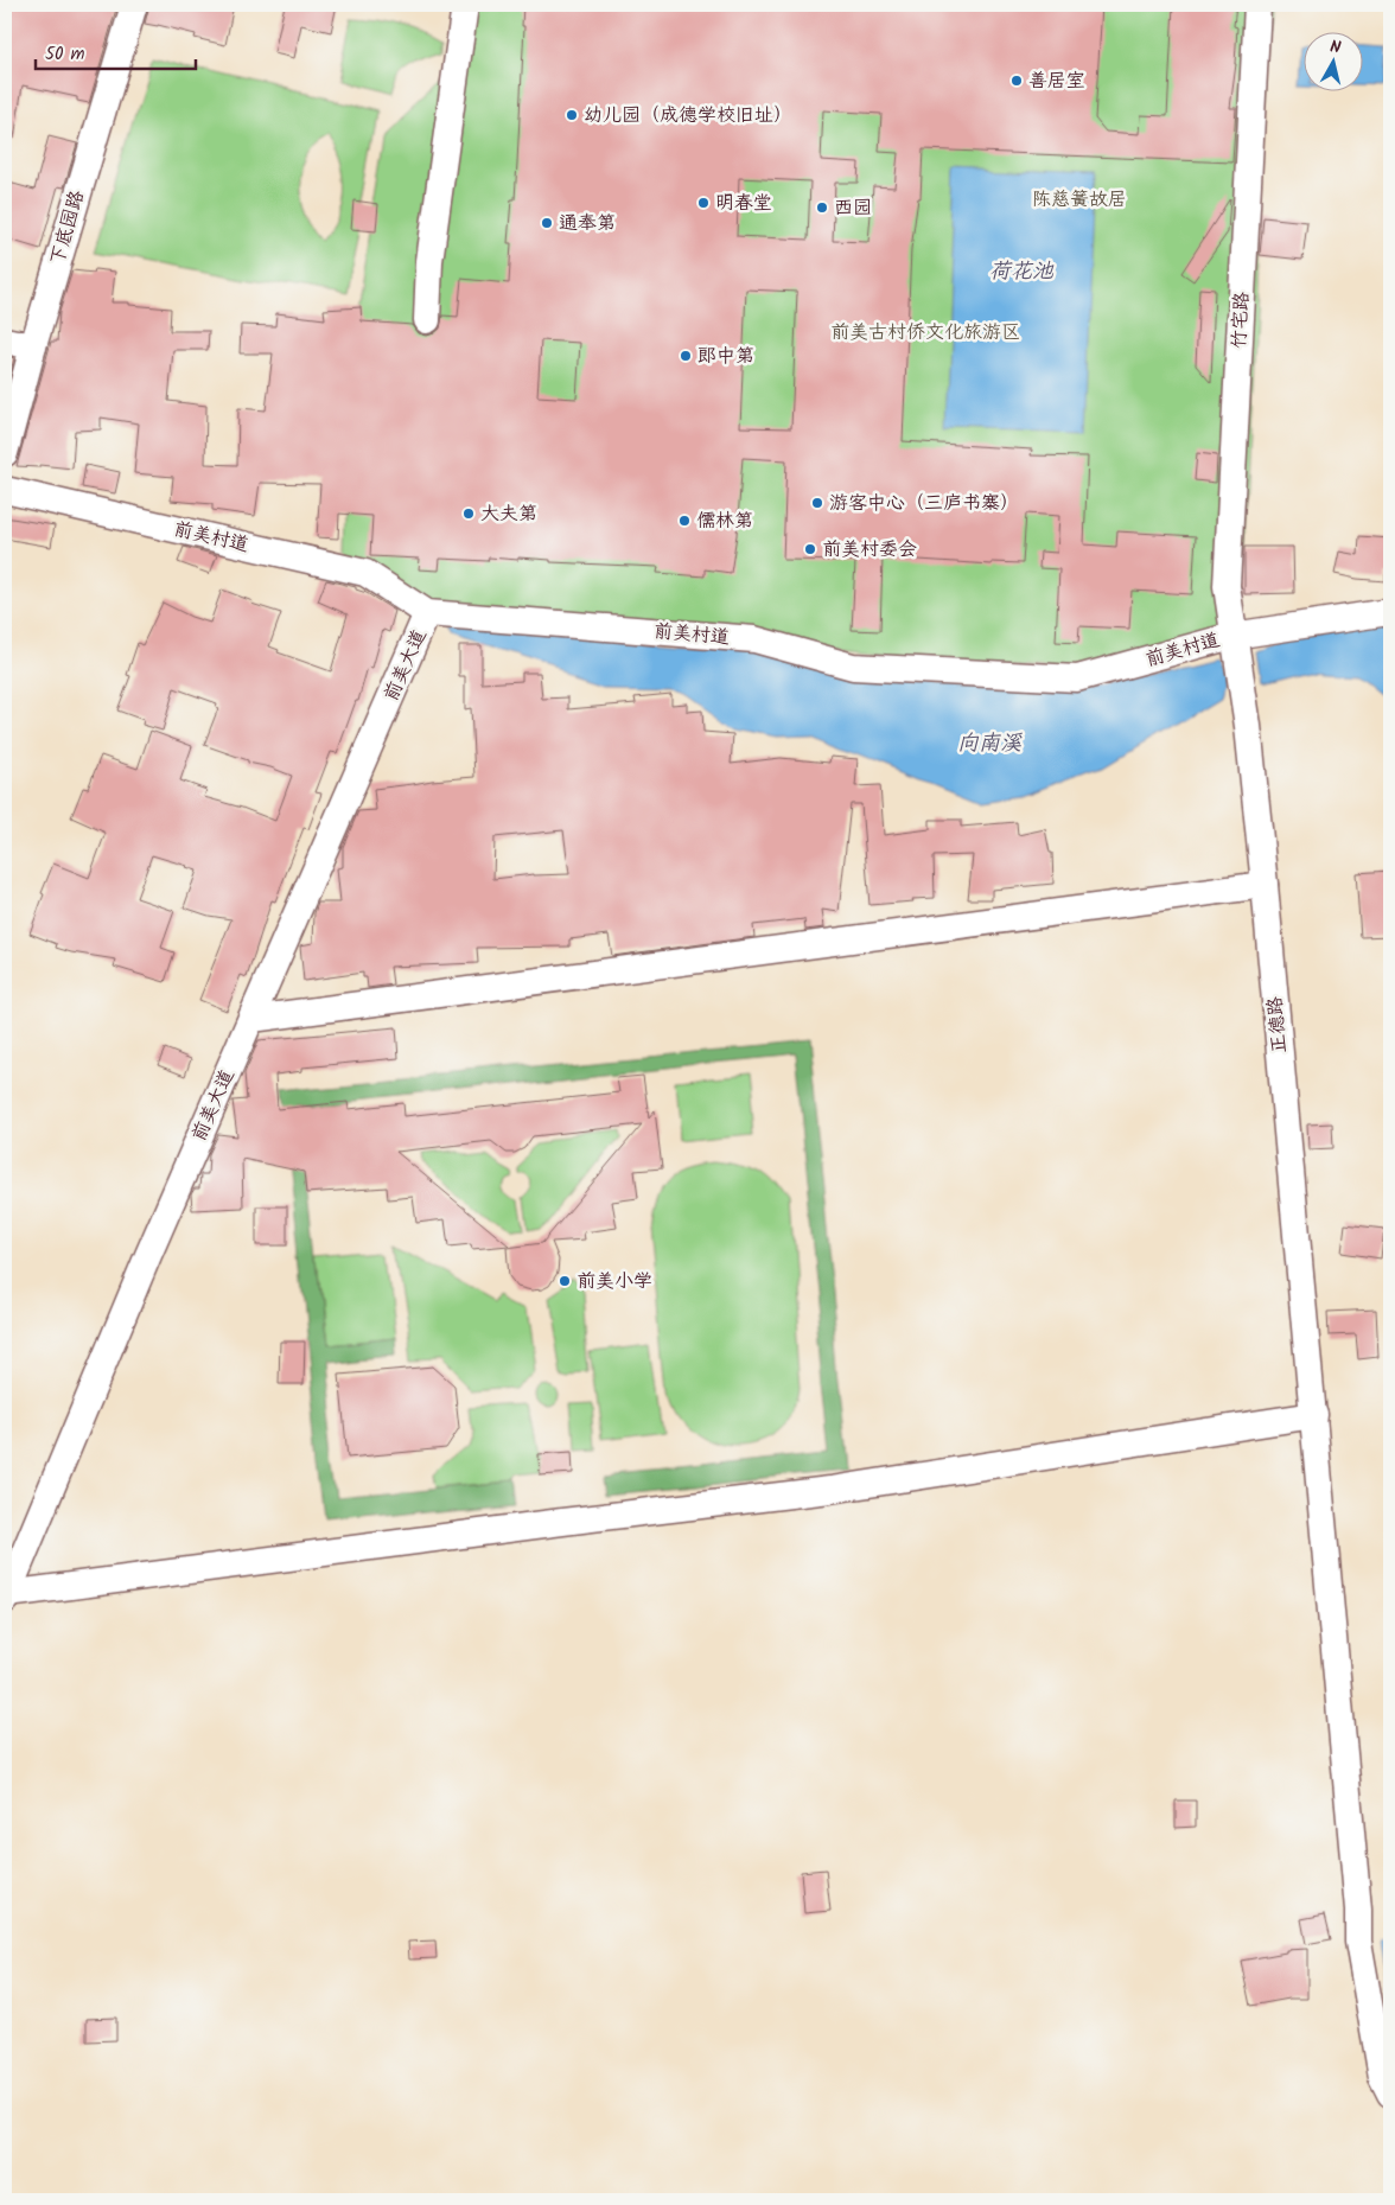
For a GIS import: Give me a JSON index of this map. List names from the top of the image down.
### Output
{
  "streets": {
    "street": [
      "下底园路",
      "竹宅路",
      "前美村道",
      "前美大道",
      "正德路"
    ]
  },
  "crossings": [
    ["竹宅路", "前美村道"],
    ["竹宅路", "正德路"],
    ["前美村道", "前美大道"],
    ["前美村道", "正德路"]
  ],
  "water": ["荷花池", "向南溪"],
  "parks": ["陈慈簧故居", "前美古村侨文化旅游区"],
  "places": [
    "善居室",
    "幼儿园（成德学校旧址）",
    "明春堂",
    "西园",
    "通奉第",
    "郎中第",
    "游客中心（三庐书寨）",
    "大夫第",
    "儒林第",
    "前美村委会",
    "前美小学"
  ],
  "scale_bar": "50 m",
  "north": "top"
}
